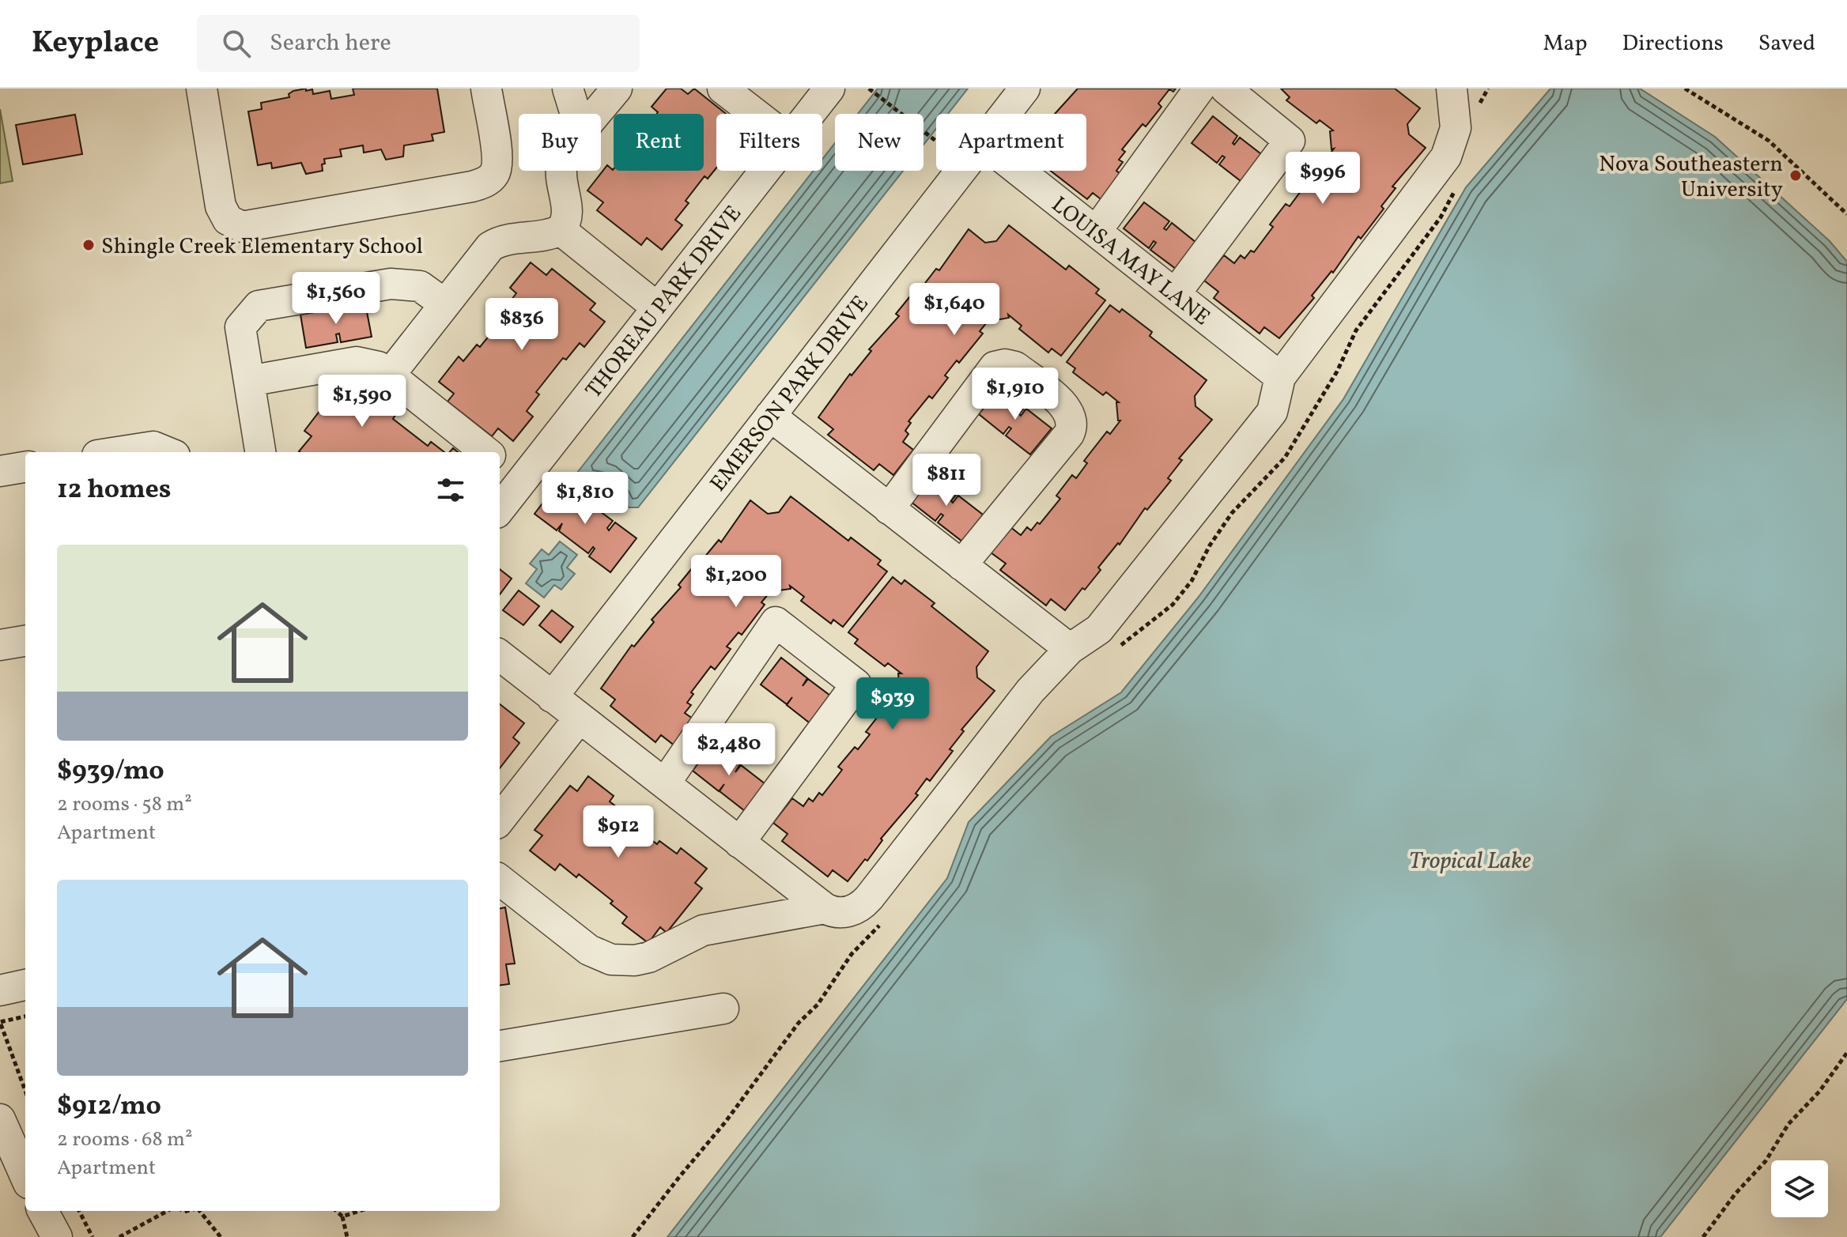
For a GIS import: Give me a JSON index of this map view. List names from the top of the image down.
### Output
{
  "streets": {
    "lane": ["LOUISA MAY LANE", "THOREAU PARK DRIVE", "EMERSON PARK DRIVE"]
  },
  "water": ["Tropical Lake"],
  "places": ["Nova Southeastern University", "Shingle Creek Elementary School"],
  "page": {
    "header": "Keyplace",
    "search": "Search here",
    "nav": ["Map", "Directions", "Saved"],
    "chip": [
      "Buy",
      "Rent",
      "Filters",
      "New",
      "Apartment"
    ],
    "price": [
      "$996",
      "$1,560",
      "$1,640",
      "$836",
      "$1,910",
      "$1,590",
      "$811",
      "$1,810",
      "$1,200",
      "$939",
      "$2,480",
      "$912"
    ],
    "heading": "12 homes",
    "list": [
      {
        "name": "$939/mo",
        "note": "2 rooms · 58 m² · Apartment"
      },
      {
        "name": "$912/mo",
        "note": "2 rooms · 68 m² · Apartment"
      }
    ]
  }
}
